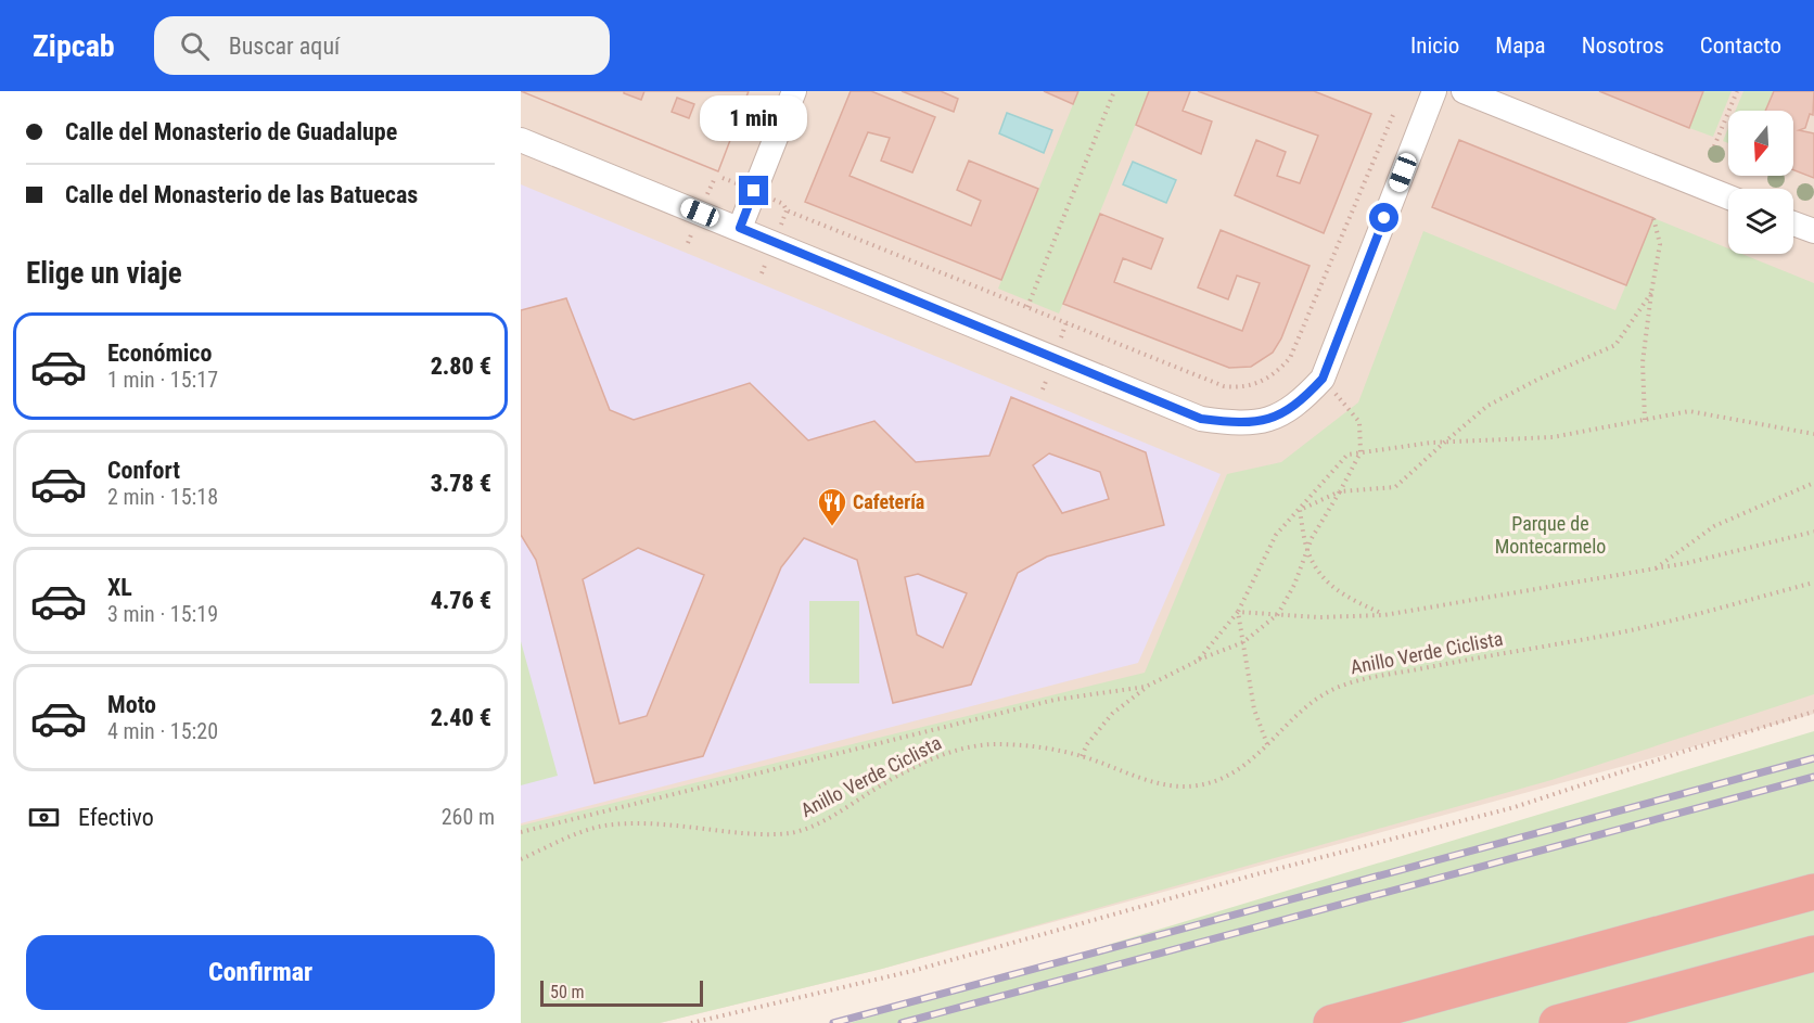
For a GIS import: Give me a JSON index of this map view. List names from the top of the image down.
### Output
{
  "streets": {
    "path": ["Anillo Verde Ciclista"]
  },
  "parks": ["Parque de Montecarmelo"],
  "places": {
    "restaurant": ["Cafetería"]
  },
  "scale_bar": "50 m",
  "north": "bottom",
  "page": {
    "header": "Zipcab",
    "search": "Buscar aquí",
    "nav": [
      "Inicio",
      "Mapa",
      "Nosotros",
      "Contacto"
    ],
    "banner": ["Calle del Monasterio de Guadalupe", "Calle del Monasterio de las Batuecas"],
    "bubble": "1 min",
    "heading": "Elige un viaje",
    "list": [
      {
        "name": "Económico",
        "note": "1 min · 15:17",
        "value": "2.80 €"
      },
      {
        "name": "Confort",
        "note": "2 min · 15:18",
        "value": "3.78 €"
      },
      {
        "name": "XL",
        "note": "3 min · 15:19",
        "value": "4.76 €"
      },
      {
        "name": "Moto",
        "note": "4 min · 15:20",
        "value": "2.40 €"
      }
    ],
    "pay": ["Efectivo", "260 m"],
    "buttons": "Confirmar",
    "scale": "50 m"
  }
}
